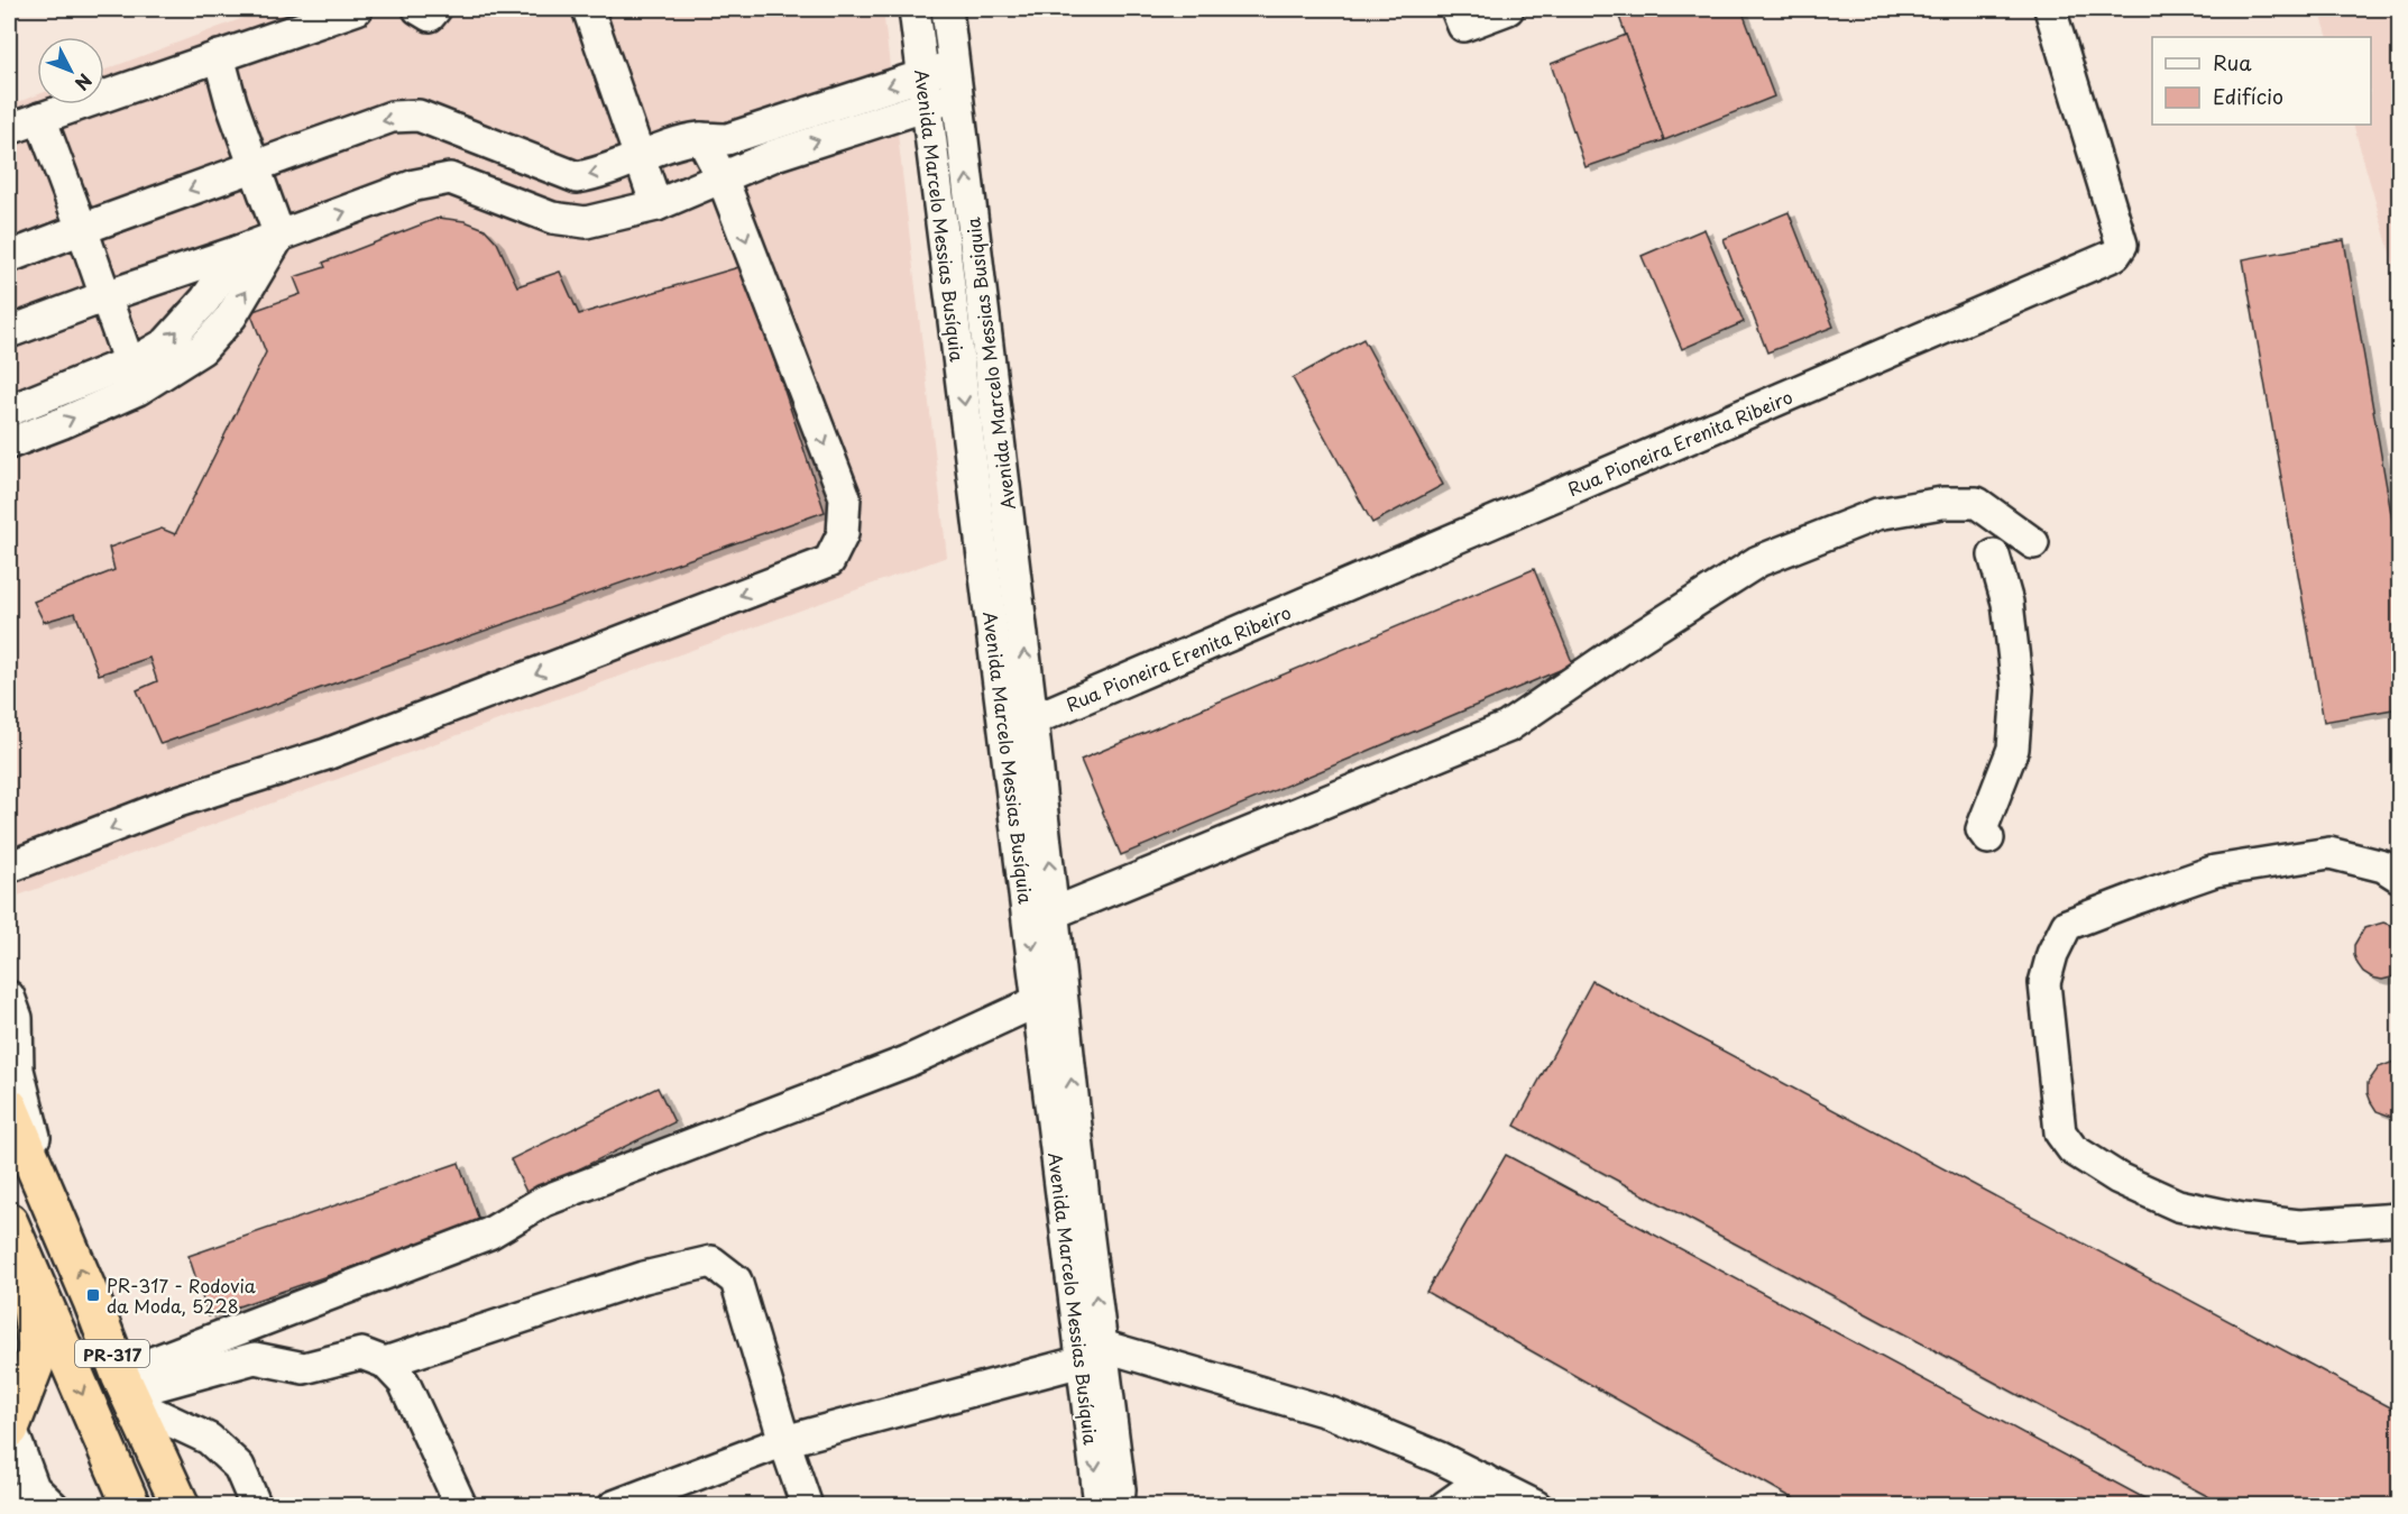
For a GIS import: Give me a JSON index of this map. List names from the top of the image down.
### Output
{
  "streets": {
    "highway": ["PR-317"],
    "street": ["Avenida Marcelo Messias Busíquia", "Avenida Marcelo Messias Busiquia", "Rua Pioneira Erenita Ribeiro"]
  },
  "crossings": [
    ["Avenida Marcelo Messias Busíquia", "Avenida Marcelo Messias Busiquia"],
    ["Avenida Marcelo Messias Busíquia", "Rua Pioneira Erenita Ribeiro"],
    ["Avenida Marcelo Messias Busiquia", "Rua Pioneira Erenita Ribeiro"]
  ],
  "one_way": ["Avenida Marcelo Messias Busiquia"],
  "places": {
    "transit": ["PR-317 - Rodovia da Moda, 5228"]
  },
  "legend": ["Rua", "Edifício"],
  "north": "bottom right"
}
